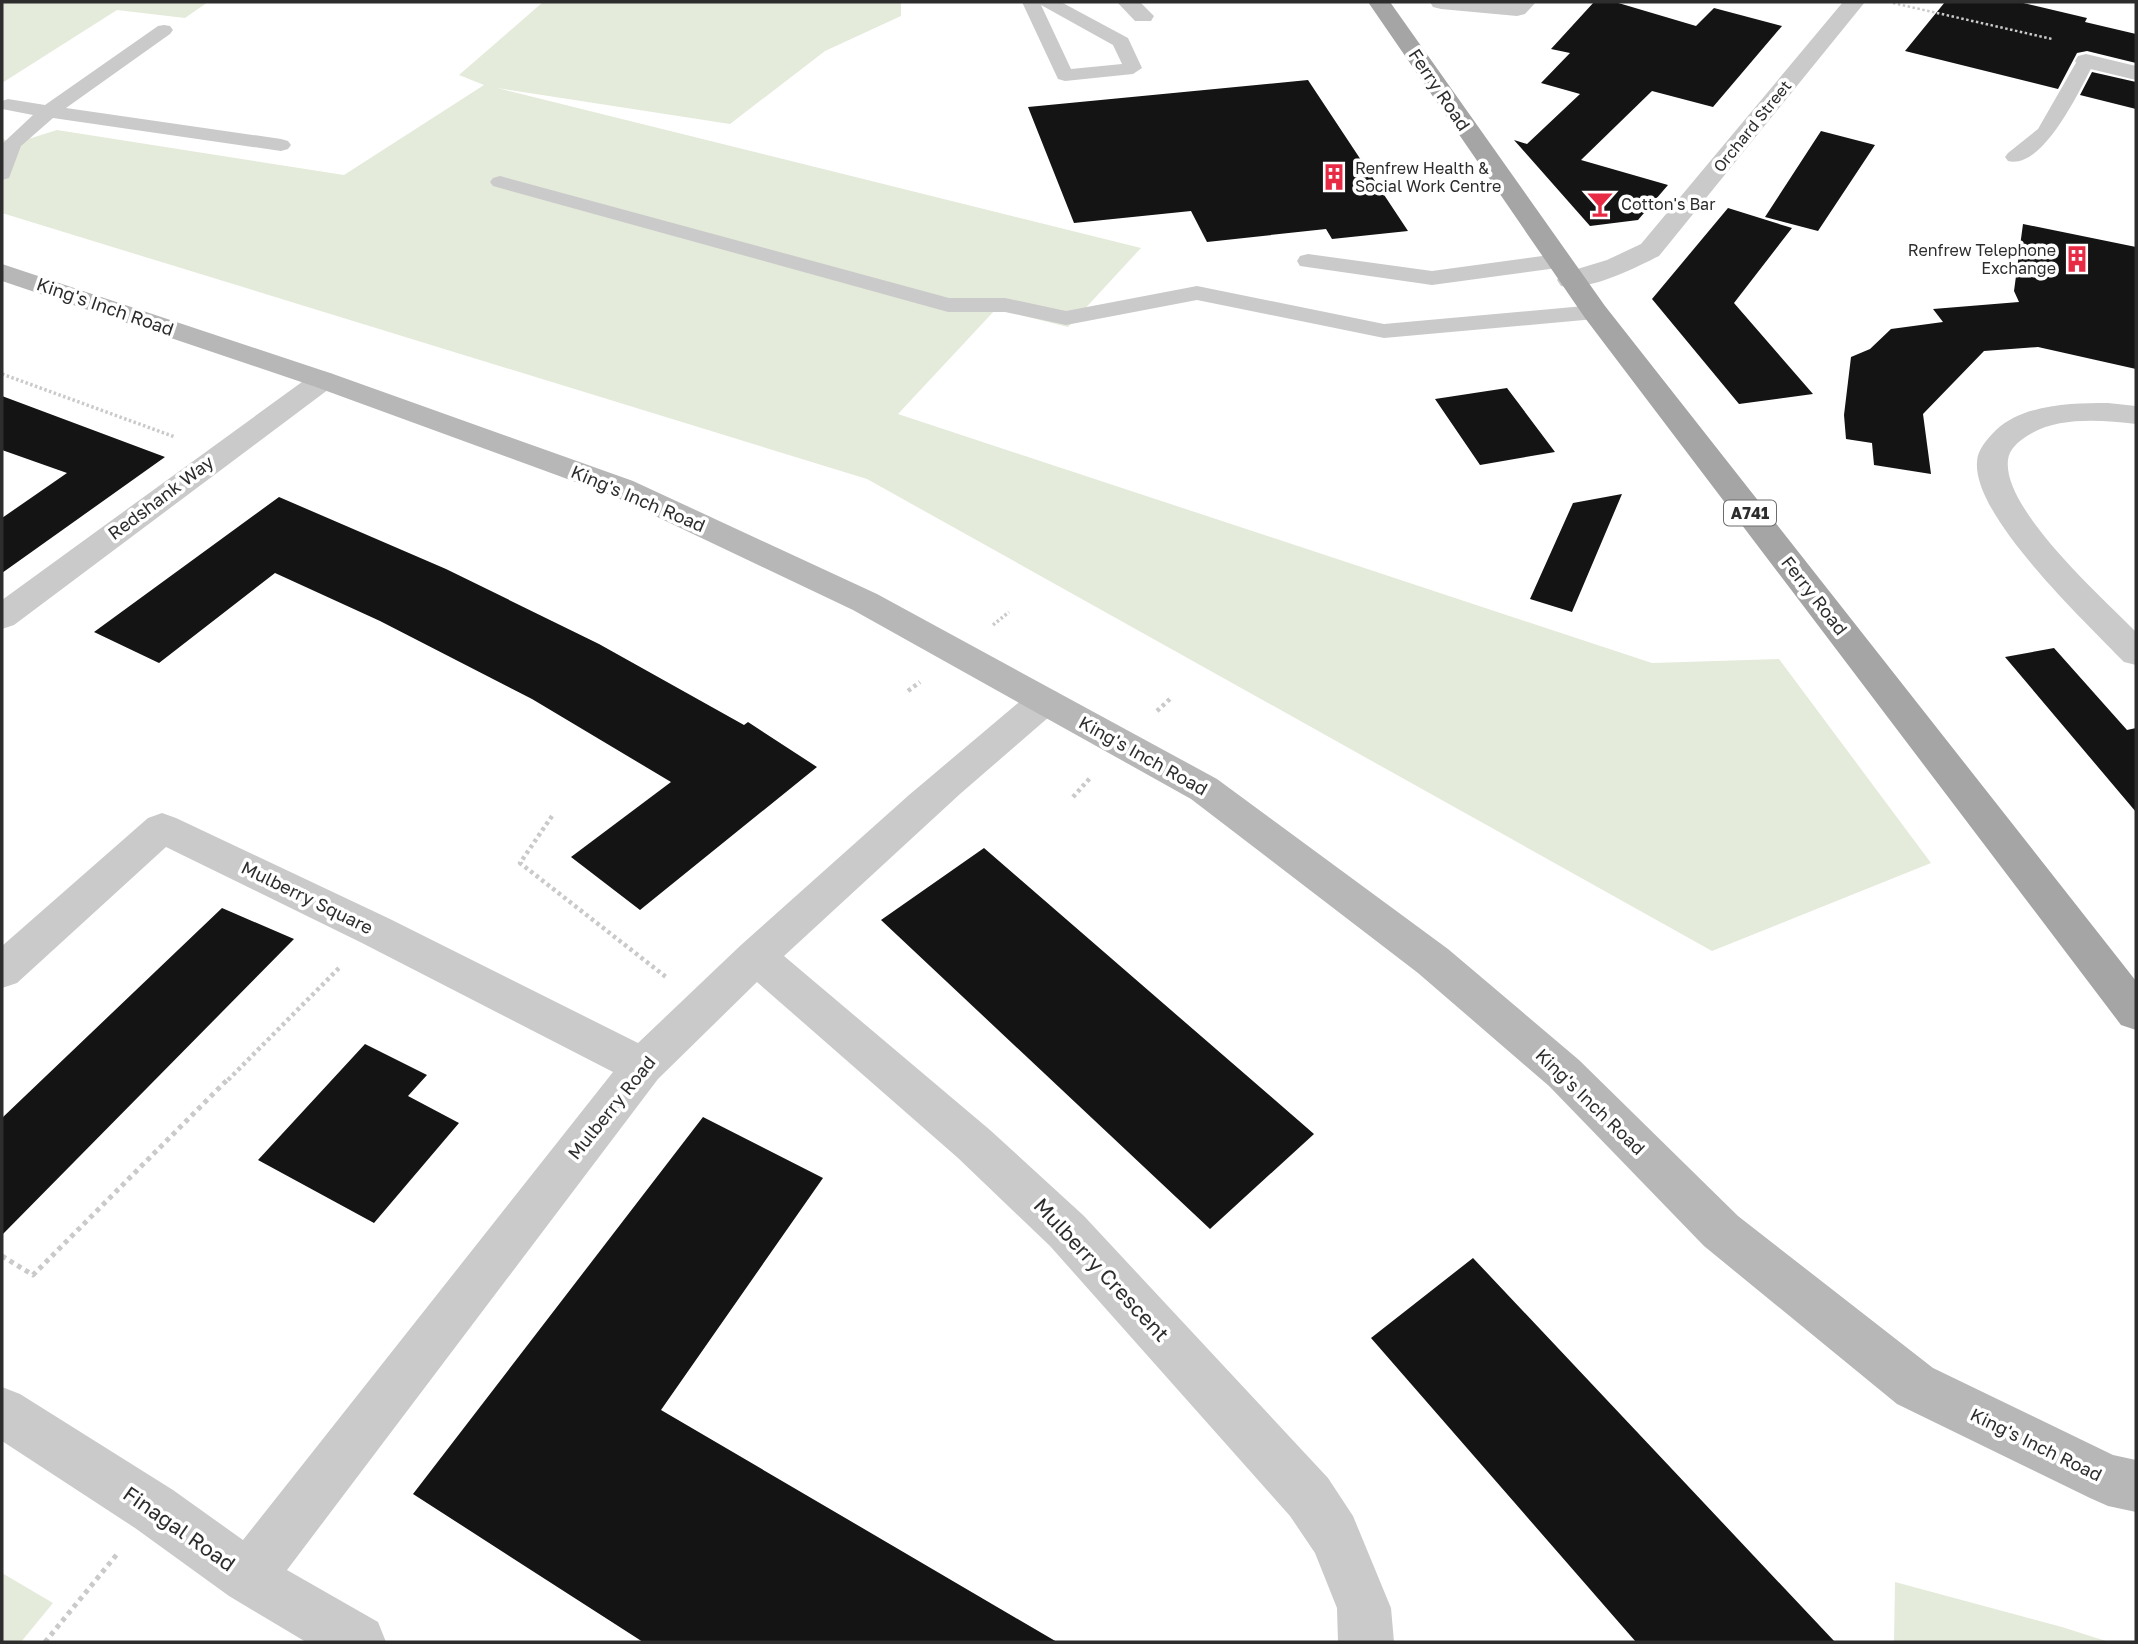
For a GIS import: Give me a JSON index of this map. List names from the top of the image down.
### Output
{
  "streets": {
    "main road": ["Ferry Road", "A741"],
    "street": [
      "Orchard Street",
      "King's Inch Road",
      "Redshank Way",
      "Mulberry Square",
      "Mulberry Road",
      "Mulberry Crescent",
      "Finagal Road"
    ]
  },
  "crossings": [
    ["Ferry Road", "Orchard Street"],
    ["King's Inch Road", "Redshank Way"],
    ["King's Inch Road", "Mulberry Road"],
    ["Mulberry Square", "Mulberry Road"],
    ["Mulberry Road", "Mulberry Crescent"],
    ["Mulberry Road", "Finagal Road"]
  ],
  "places": {
    "building": ["Renfrew Health & Social Work Centre", "Renfrew Telephone Exchange"],
    "bar": ["Cotton's Bar"]
  }
}
